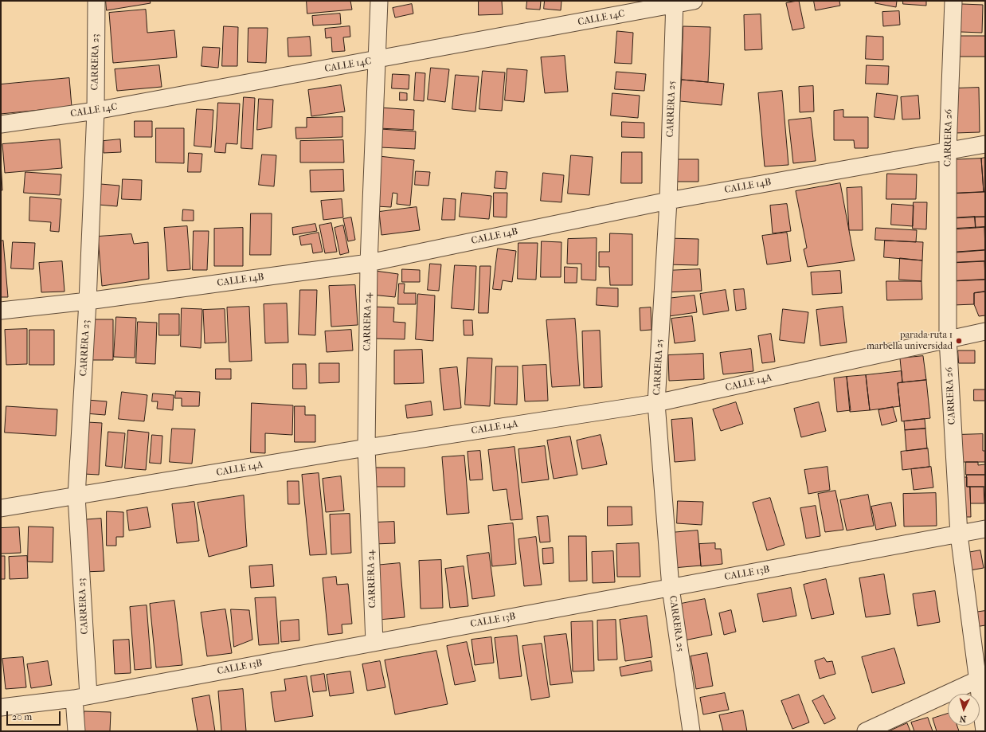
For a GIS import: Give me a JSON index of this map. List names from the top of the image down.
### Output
{
  "streets": {
    "street": [
      "CALLE 14C",
      "CARRERA 23",
      "CARRERA 25",
      "CARRERA 26",
      "CALLE 14B",
      "CARRERA 24",
      "CALLE 14A",
      "CALLE 13B"
    ]
  },
  "crossings": [
    ["CALLE 14C", "CARRERA 23"],
    ["CALLE 14C", "CARRERA 25"],
    ["CALLE 14C", "CARRERA 24"],
    ["CARRERA 23", "CALLE 14B"],
    ["CARRERA 23", "CALLE 14A"],
    ["CARRERA 23", "CALLE 13B"],
    ["CARRERA 25", "CALLE 14B"],
    ["CARRERA 25", "CALLE 14A"],
    ["CARRERA 25", "CALLE 13B"],
    ["CARRERA 26", "CALLE 14B"],
    ["CARRERA 26", "CALLE 14A"],
    ["CARRERA 26", "CALLE 13B"],
    ["CALLE 14B", "CARRERA 24"],
    ["CARRERA 24", "CALLE 14A"],
    ["CARRERA 24", "CALLE 13B"]
  ],
  "places": ["parada ruta 1 marbella universidad"],
  "scale_bar": "20 m",
  "north": "bottom"
}
